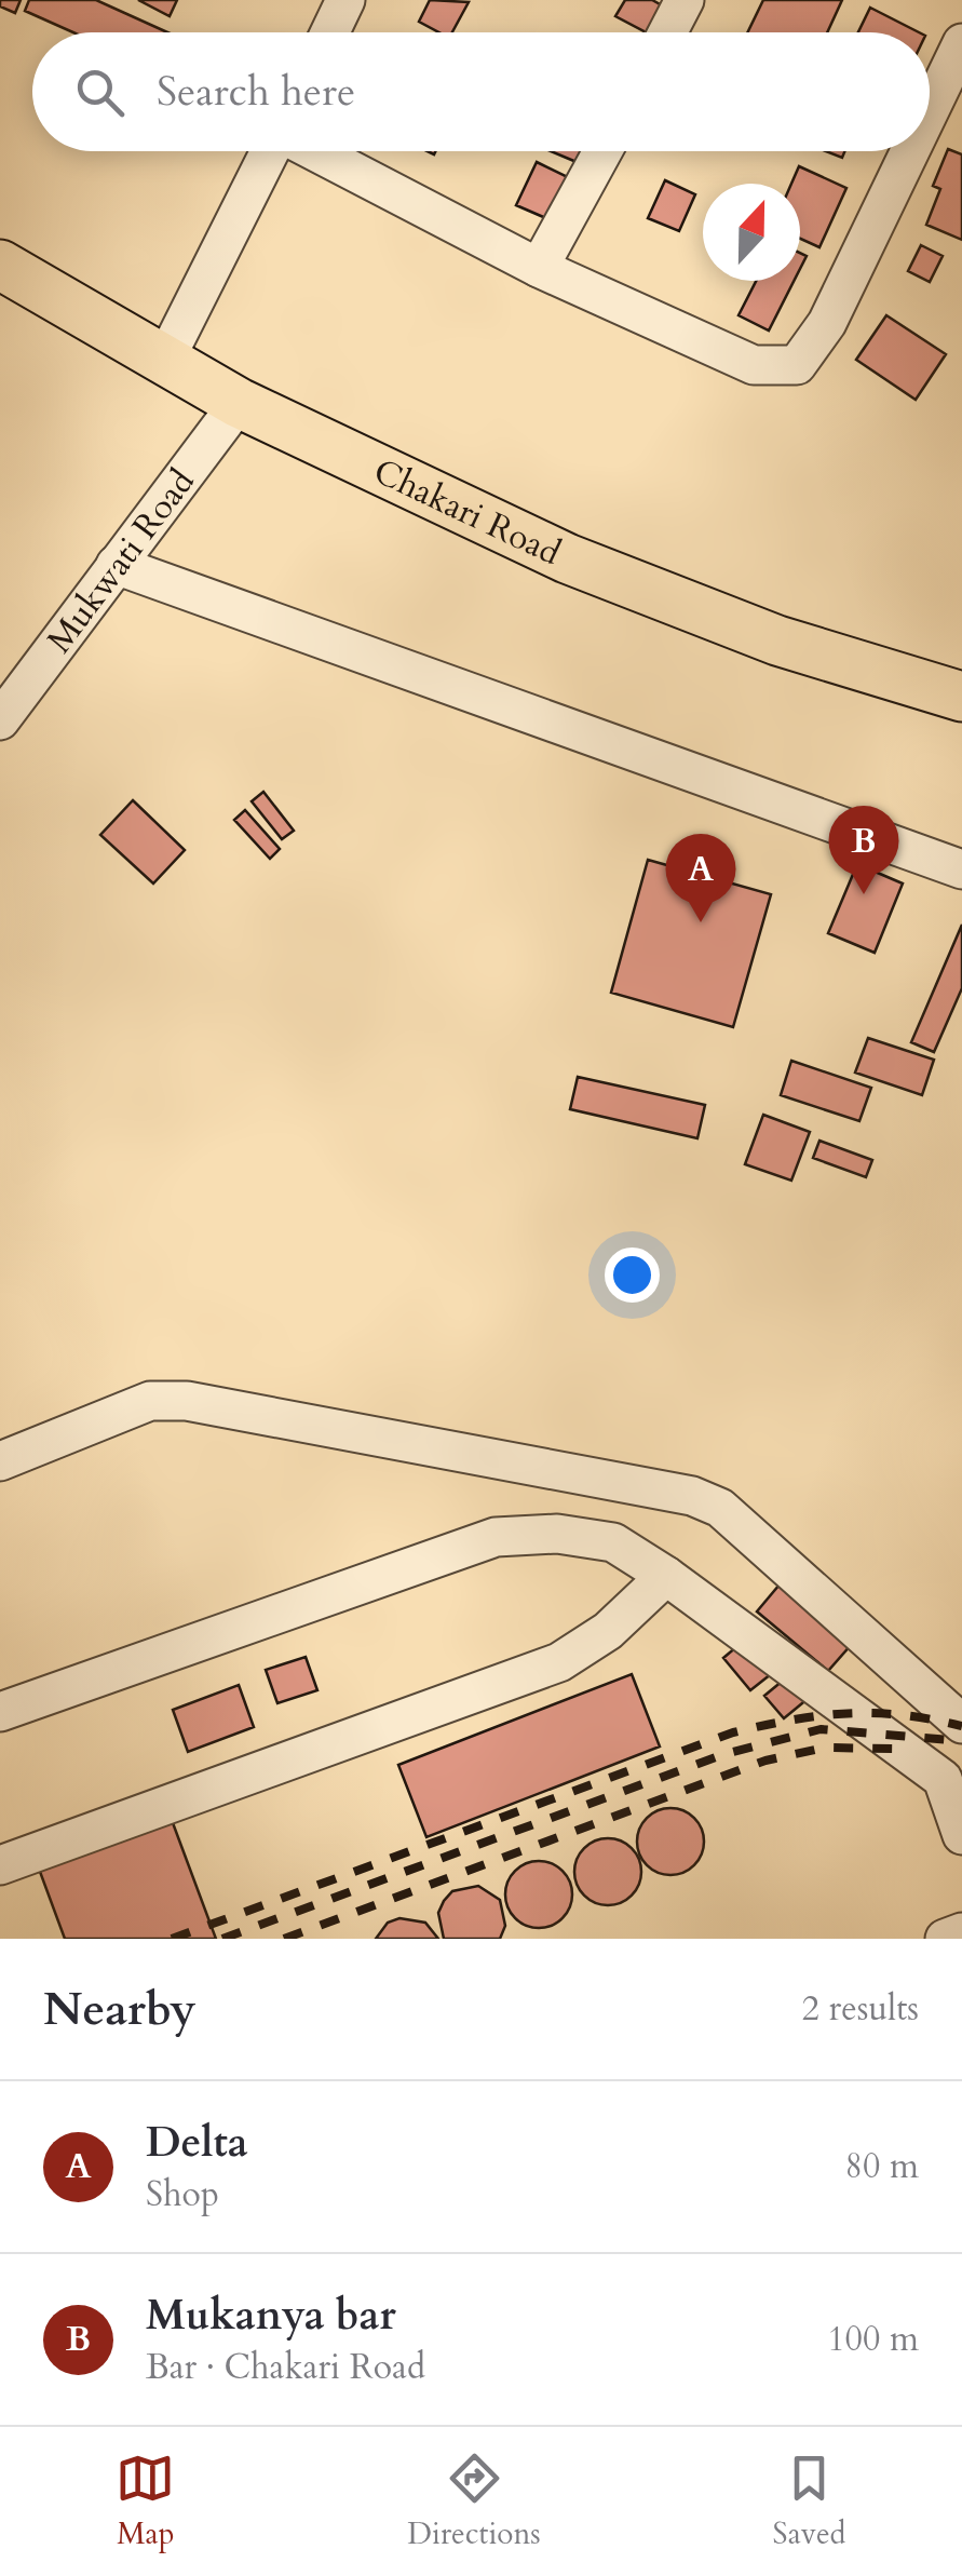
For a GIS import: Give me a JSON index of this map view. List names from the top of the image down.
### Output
{
  "streets": {
    "main road": ["Chakari Road"],
    "street": ["Mukwati Road"]
  },
  "crossings": [
    ["Chakari Road", "Mukwati Road"]
  ],
  "north": "top",
  "page": {
    "search": "Search here",
    "pins": ["B", "A"],
    "heading": ["Nearby", "2 results"],
    "list": [
      {
        "mark": "A",
        "name": "Delta",
        "note": "Shop",
        "value": "80 m"
      },
      {
        "mark": "B",
        "name": "Mukanya bar",
        "note": "Bar · Chakari Road",
        "value": "100 m"
      }
    ],
    "nav": ["Map", "Directions", "Saved"]
  }
}
